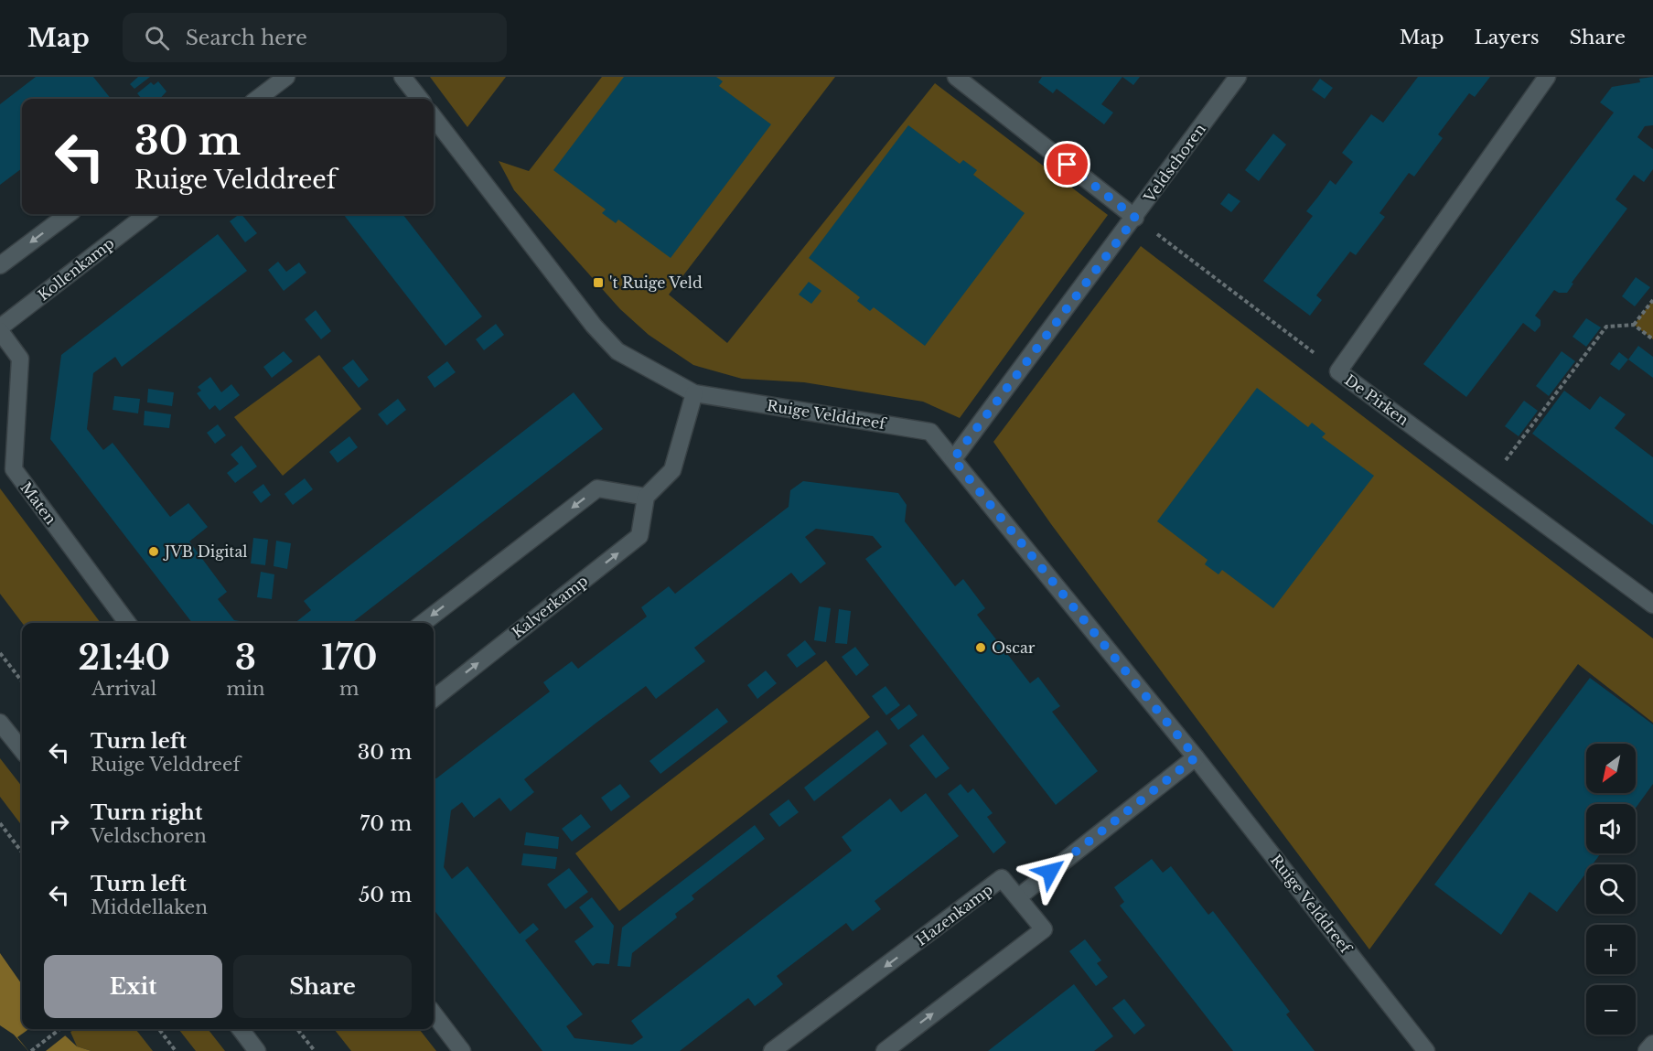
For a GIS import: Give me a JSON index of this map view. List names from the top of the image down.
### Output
{
  "streets": {
    "street": [
      "Veldschoren",
      "Kollenkamp",
      "De Pirken",
      "Ruige Velddreef",
      "Maten",
      "Kalverkamp",
      "Hazenkamp"
    ]
  },
  "crossings": [
    ["Veldschoren", "Ruige Velddreef"],
    ["Kollenkamp", "Maten"]
  ],
  "places": {
    "transit": ["'t Ruige Veld"],
    "other": ["JVB Digital", "Oscar"]
  },
  "north": "bottom left",
  "page": {
    "header": "Map",
    "search": "Search here",
    "nav": ["Map", "Layers", "Share"],
    "turn": ["30 m", "Ruige Velddreef"],
    "eta": [
      "21:40",
      "Arrival",
      "3",
      "min",
      "170",
      "m"
    ],
    "list": [
      {
        "name": "Turn left",
        "note": "Ruige Velddreef",
        "value": "30 m"
      },
      {
        "name": "Turn right",
        "note": "Veldschoren",
        "value": "70 m"
      },
      {
        "name": "Turn left",
        "note": "Middellaken",
        "value": "50 m"
      }
    ],
    "map_buttons": ["+", "−"],
    "buttons": ["Exit", "Share"]
  }
}
